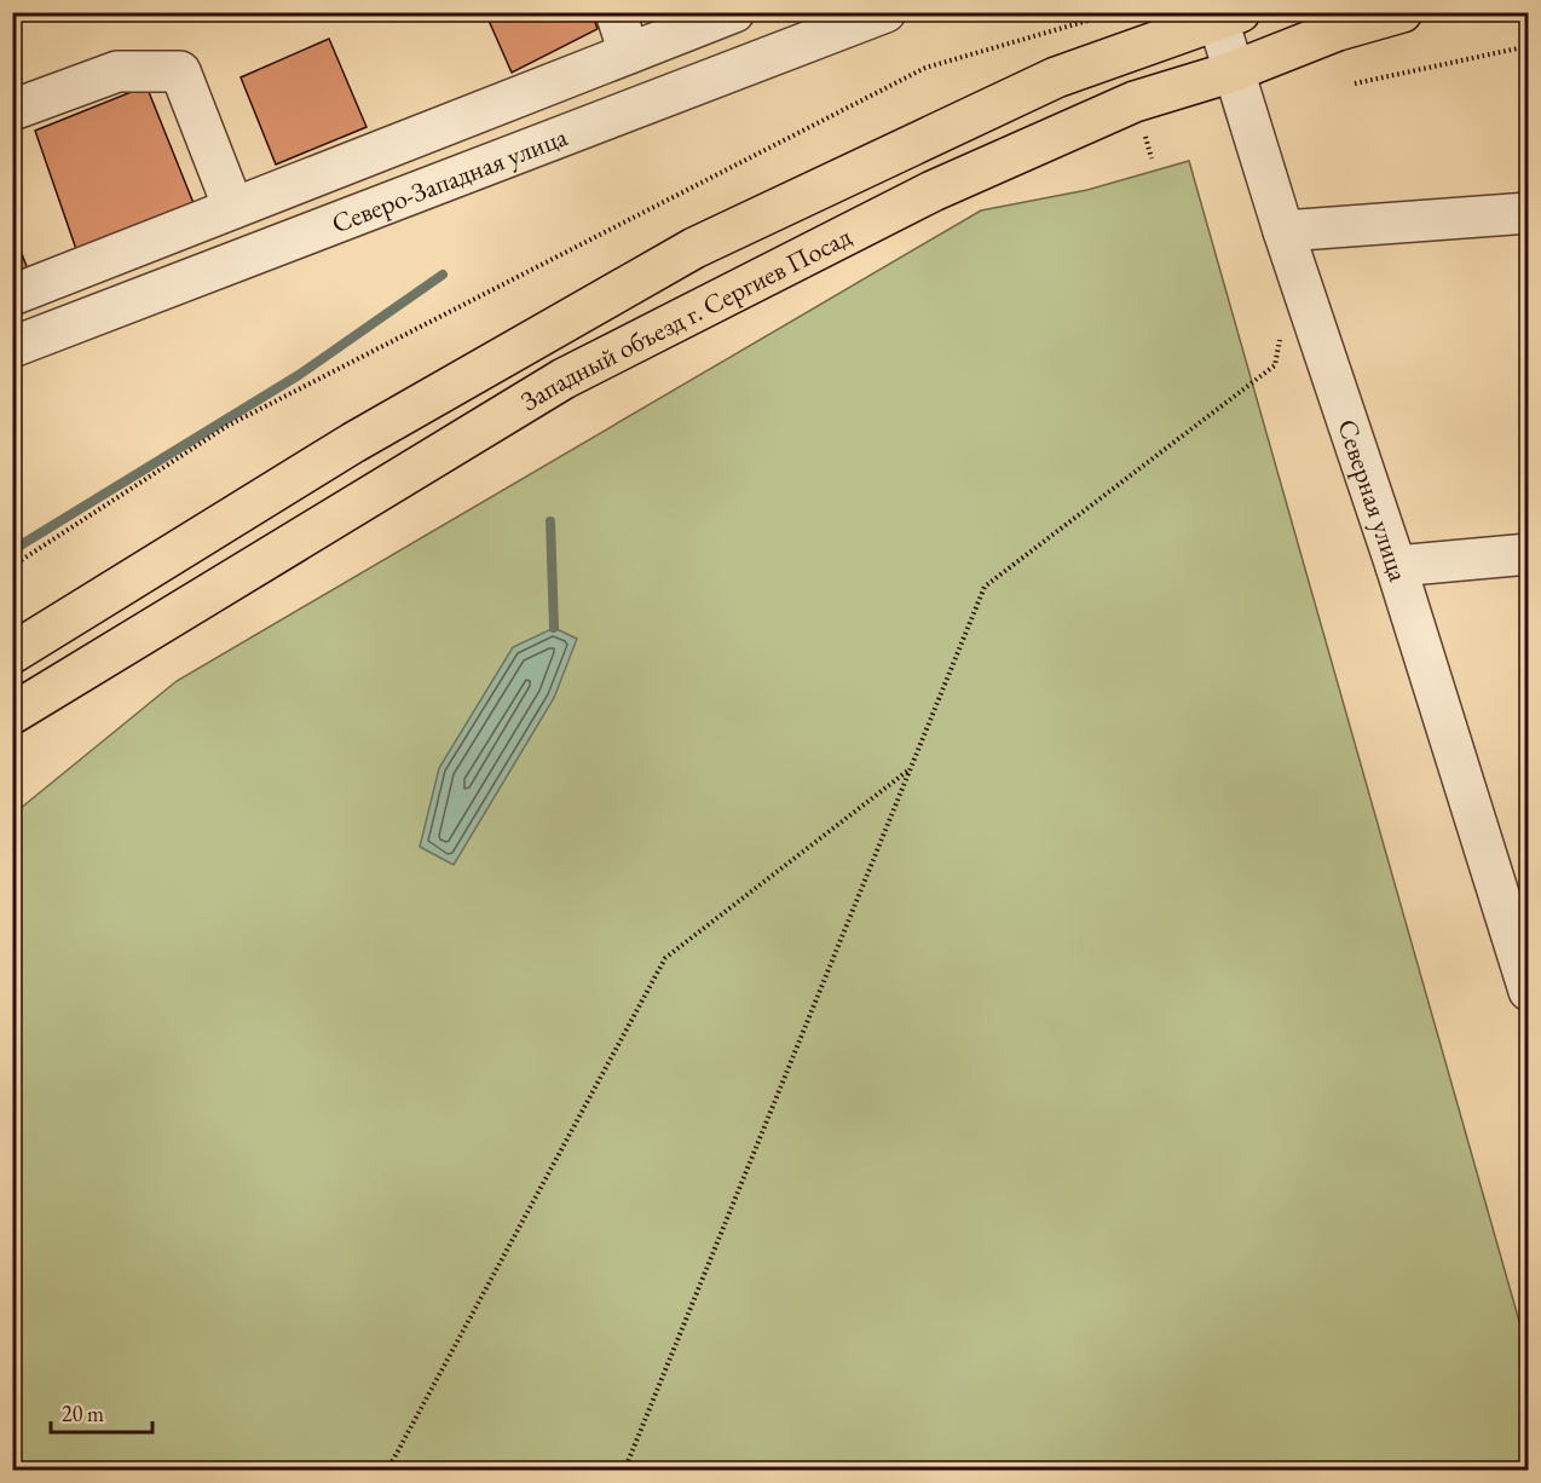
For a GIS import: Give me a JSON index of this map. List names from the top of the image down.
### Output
{
  "streets": {
    "main road": ["Западный объезд г. Сергиев Посад"],
    "street": ["Северо-Западная улица", "Северная улица"]
  },
  "crossings": [
    ["Западный объезд г. Сергиев Посад", "Северная улица"]
  ],
  "scale_bar": "20 m"
}
